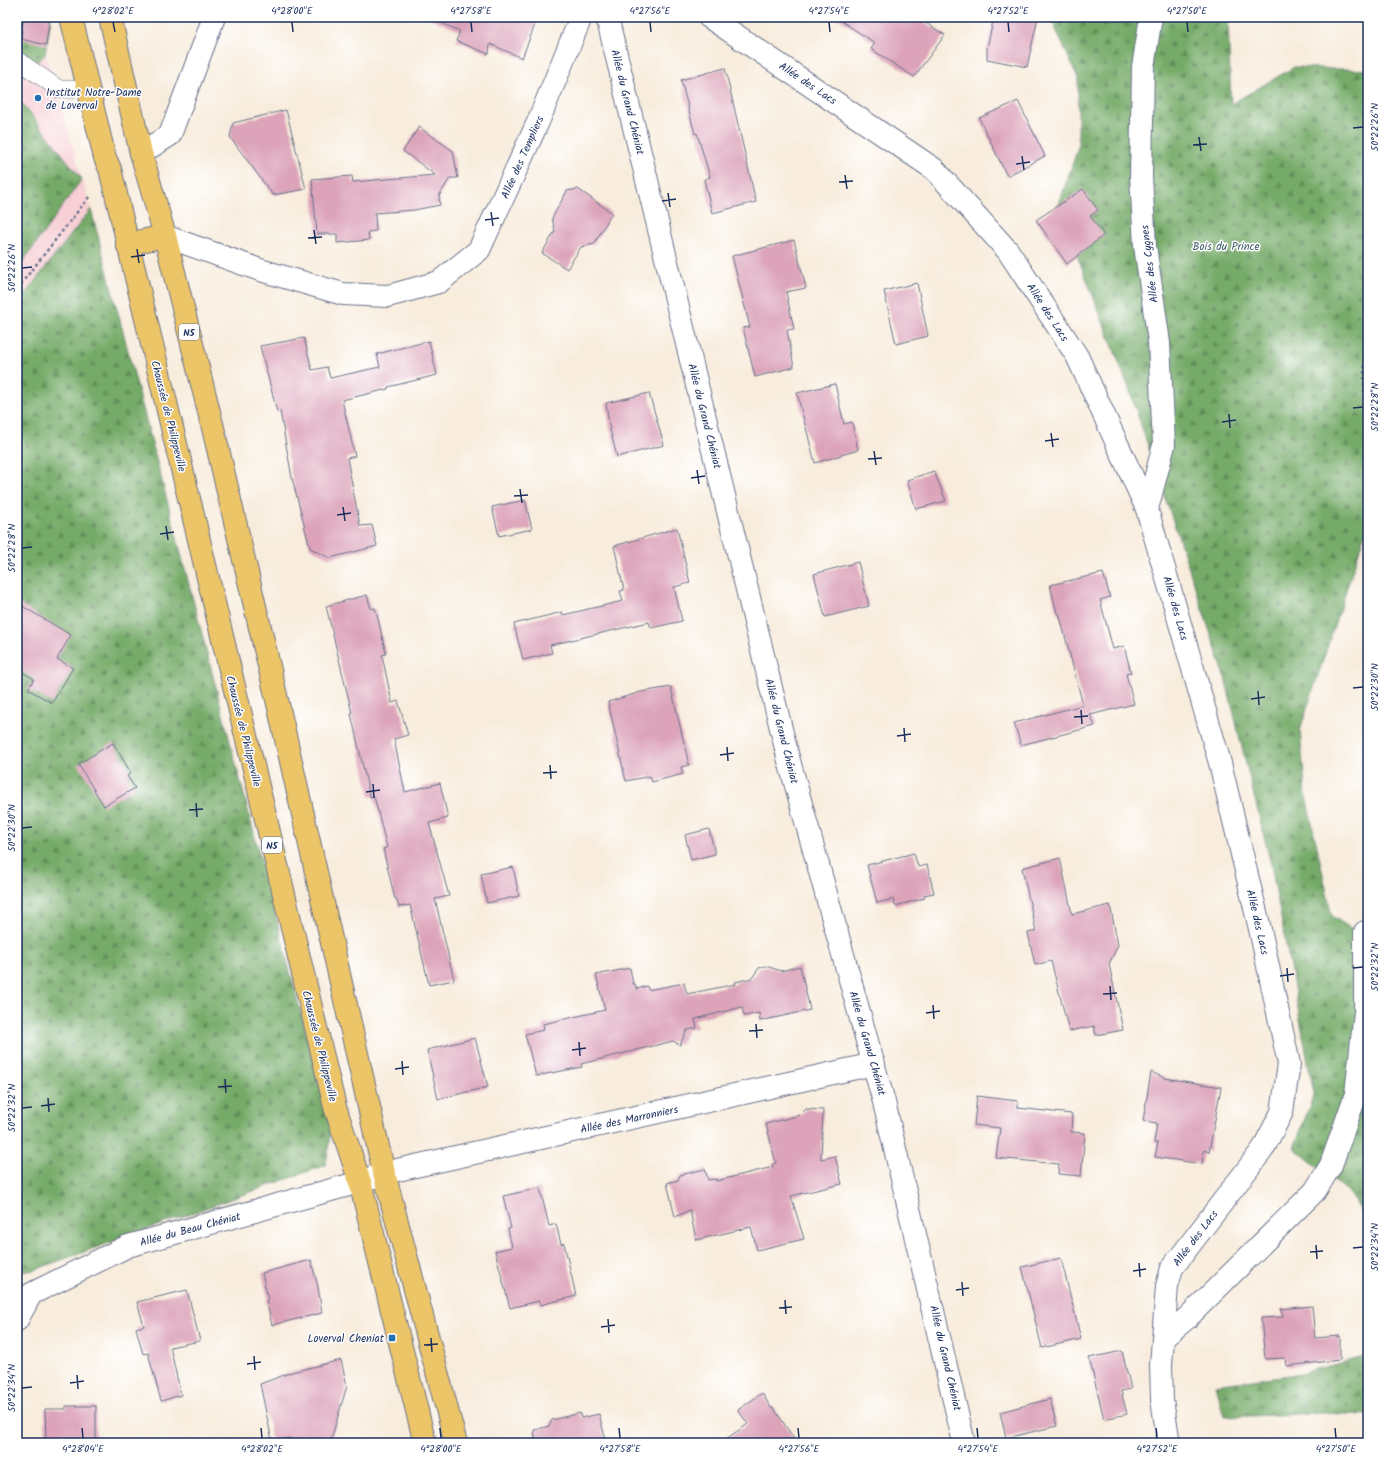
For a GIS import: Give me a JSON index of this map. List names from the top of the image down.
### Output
{
  "streets": {
    "main road": ["N5", "Chaussée de Philippeville"],
    "street": [
      "Allée des Lacs",
      "Allée du Grand Chéniat",
      "Allée des Templiers",
      "Allée des Cygnes",
      "Allée des Marronniers",
      "Allée du Beau Chéniat"
    ]
  },
  "crossings": [
    ["Allée des Lacs", "Allée des Cygnes"],
    ["Allée du Grand Chéniat", "Allée des Marronniers"],
    ["Allée des Templiers", "N5"],
    ["N5", "Allée des Marronniers"],
    ["N5", "Allée du Beau Chéniat"],
    ["Chaussée de Philippeville", "Allée du Beau Chéniat"],
    ["Allée des Marronniers", "Allée du Beau Chéniat"]
  ],
  "parks": ["Bois du Prince"],
  "places": {
    "other": ["Institut Notre-Dame de Loverval"],
    "transit": ["Loverval Cheniat"]
  },
  "coordinates": [
    "4°28'02\"E",
    "4°28'00\"E",
    "4°27'58\"E",
    "4°27'56\"E",
    "4°27'54\"E",
    "4°27'52\"E",
    "4°27'50\"E",
    "50°22'26\"N",
    "50°22'28\"N",
    "50°22'30\"N",
    "50°22'32\"N",
    "50°22'34\"N",
    "4°28'04\"E"
  ]
}
